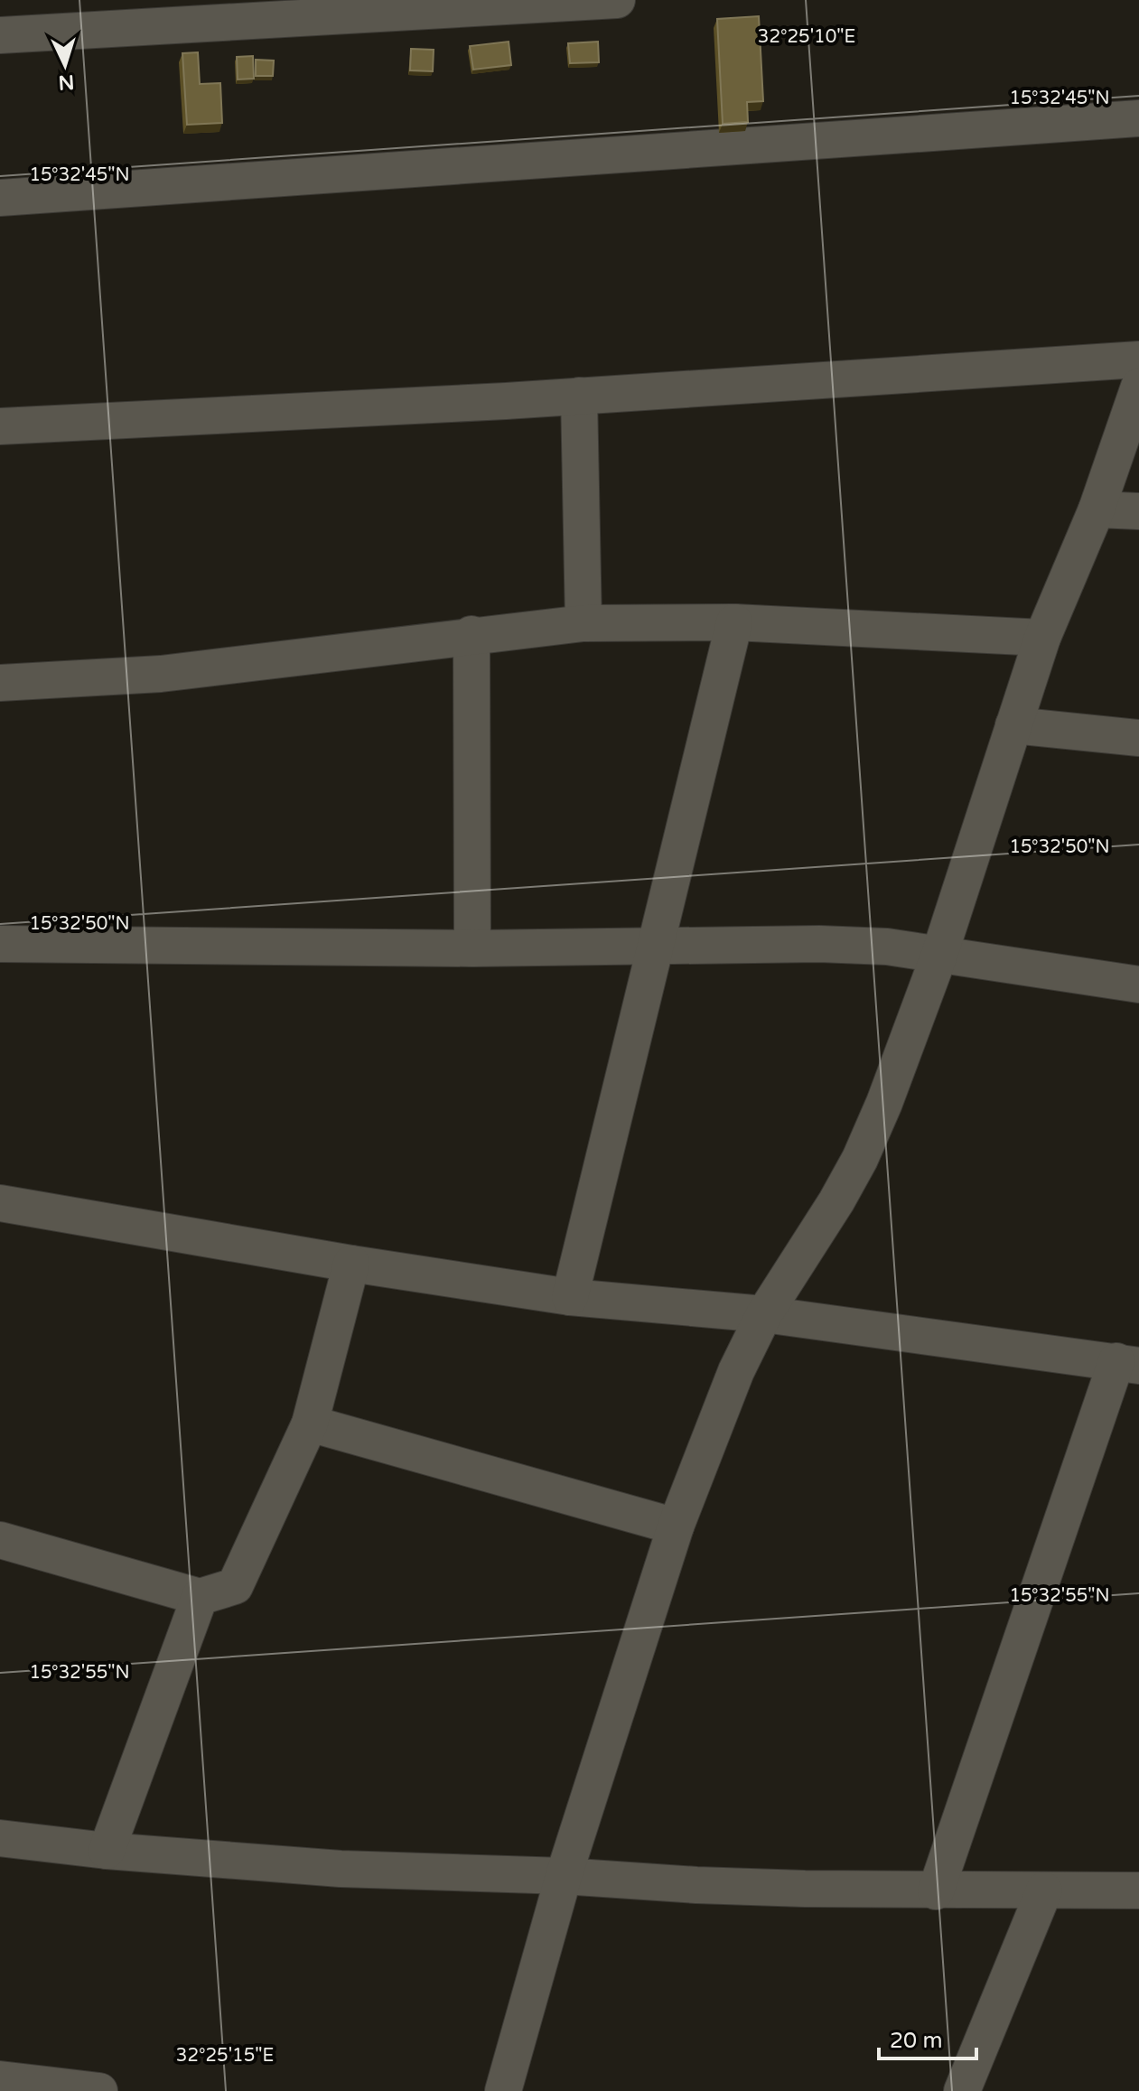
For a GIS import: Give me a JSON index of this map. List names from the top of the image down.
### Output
{
  "scale_bar": "20 m",
  "north": "bottom",
  "coordinates": [
    "32°25'10\"E",
    "15°32'45\"N",
    "15°32'50\"N",
    "15°32'55\"N",
    "32°25'15\"E"
  ]
}
